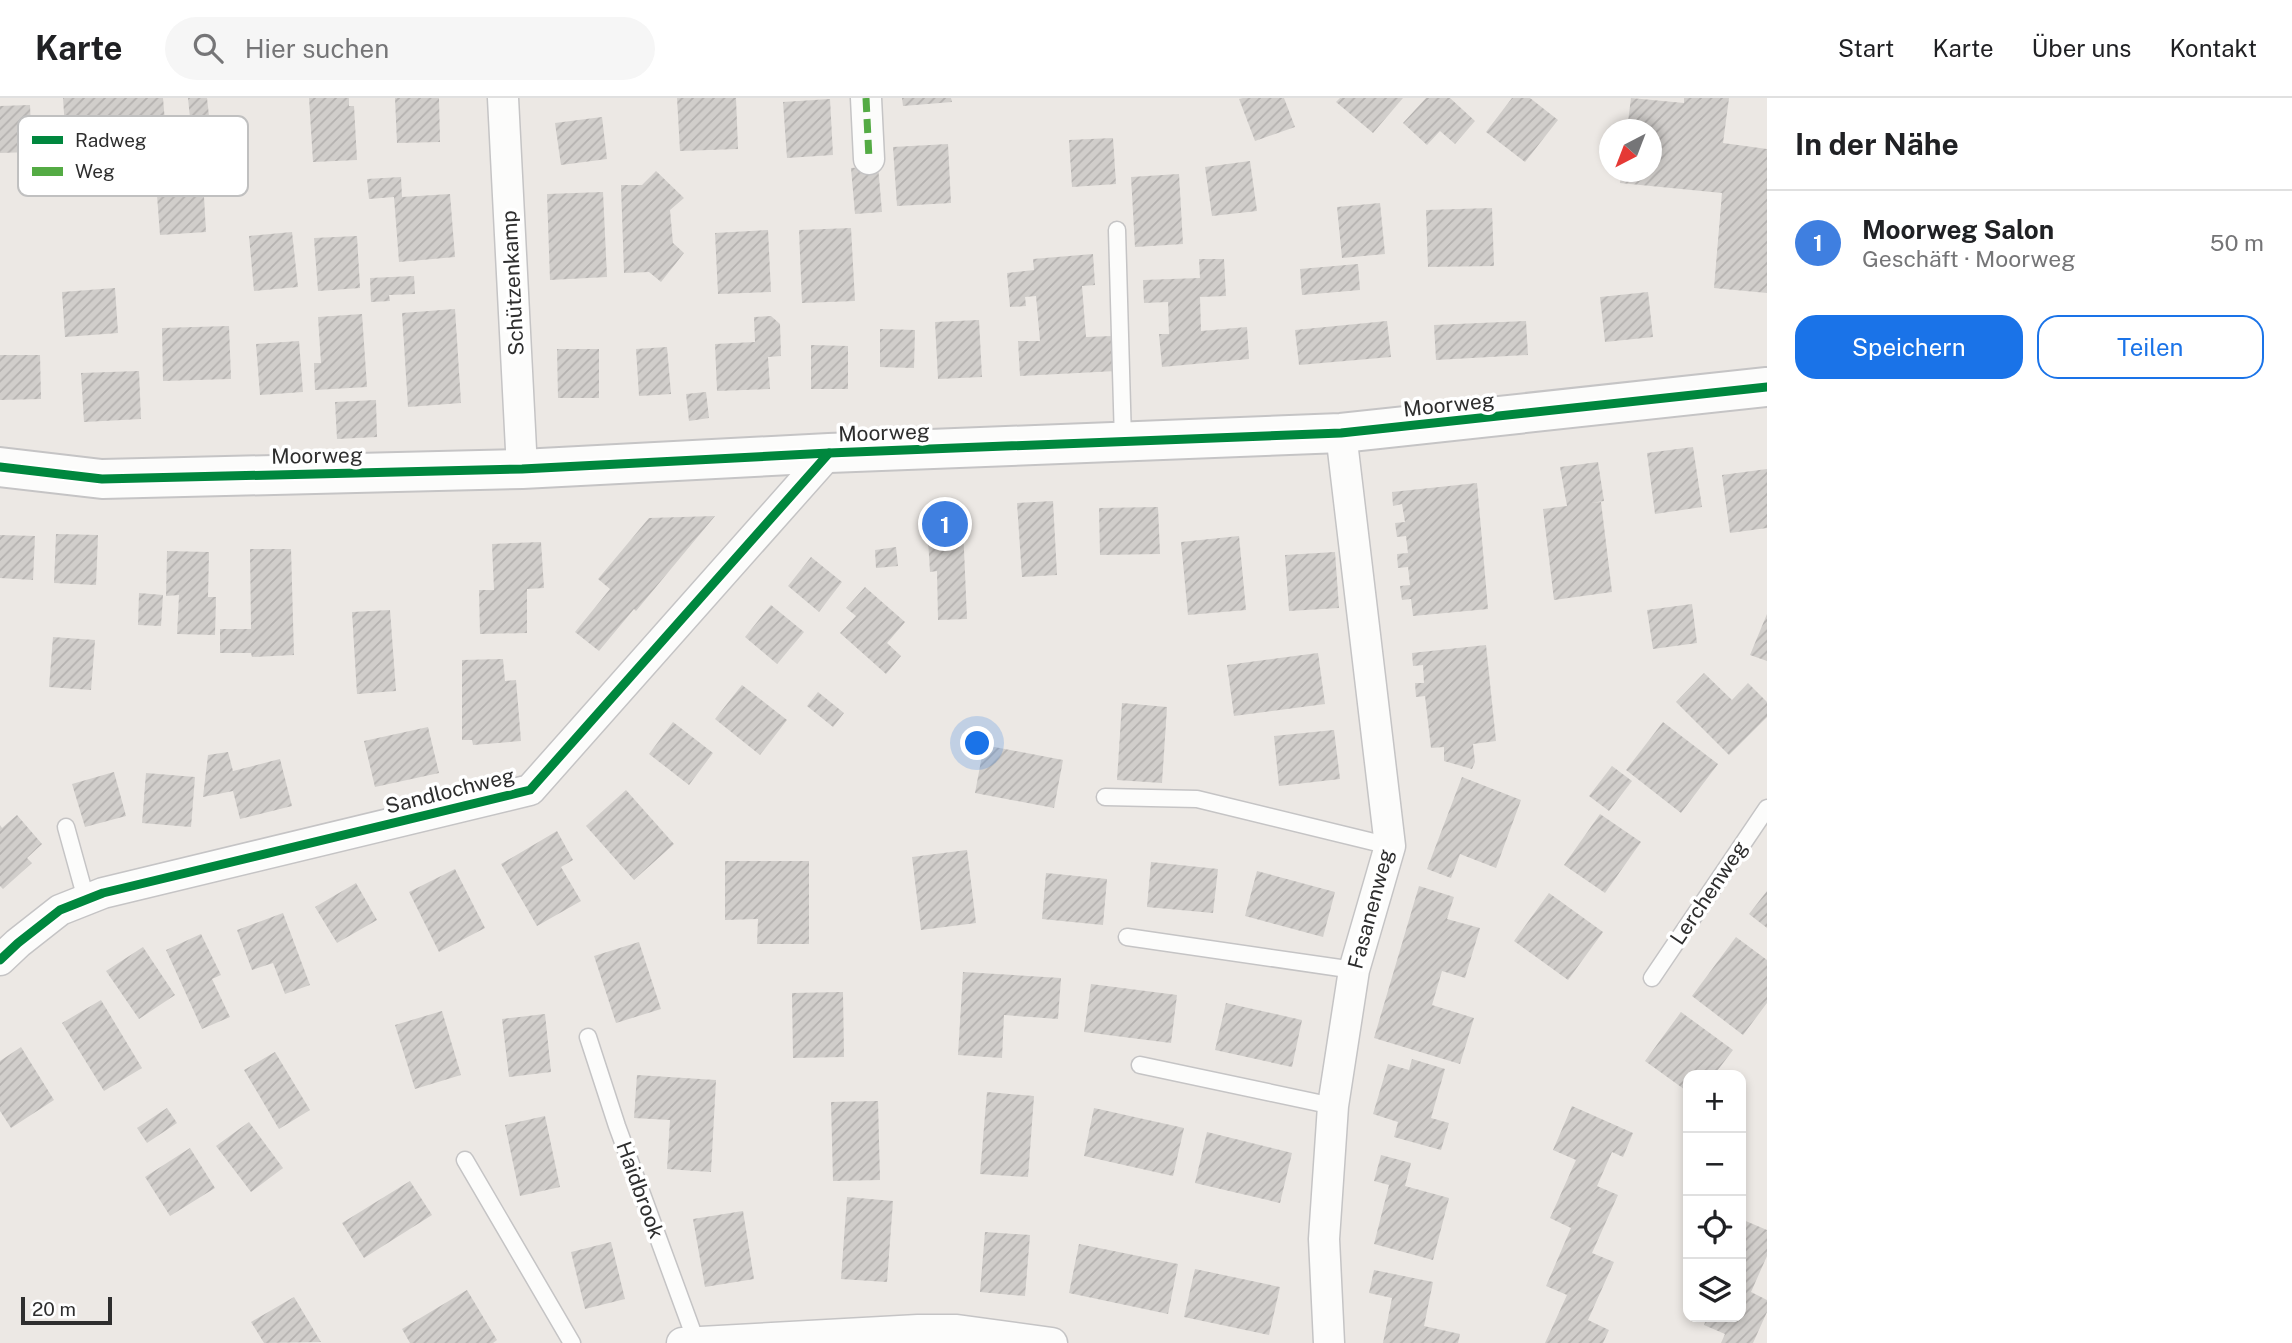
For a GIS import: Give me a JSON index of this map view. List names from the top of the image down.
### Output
{
  "streets": {
    "street": [
      "Schützenkamp",
      "Moorweg",
      "Sandlochweg",
      "Fasanenweg",
      "Haidbrook"
    ],
    "lane": ["Lerchenweg"]
  },
  "crossings": [
    ["Schützenkamp", "Moorweg"],
    ["Moorweg", "Sandlochweg"],
    ["Moorweg", "Fasanenweg"]
  ],
  "legend": ["Radweg", "Weg"],
  "scale_bar": "20 m",
  "north": "bottom left",
  "page": {
    "header": "Karte",
    "search": "Hier suchen",
    "nav": [
      "Start",
      "Karte",
      "Über uns",
      "Kontakt"
    ],
    "heading": "In der Nähe",
    "list": [
      {
        "mark": "1",
        "name": "Moorweg Salon",
        "note": "Geschäft · Moorweg",
        "value": "50 m"
      }
    ],
    "buttons": ["Speichern", "Teilen"],
    "pins": "1",
    "map_buttons": ["+", "−"],
    "scale": "20 m"
  }
}
